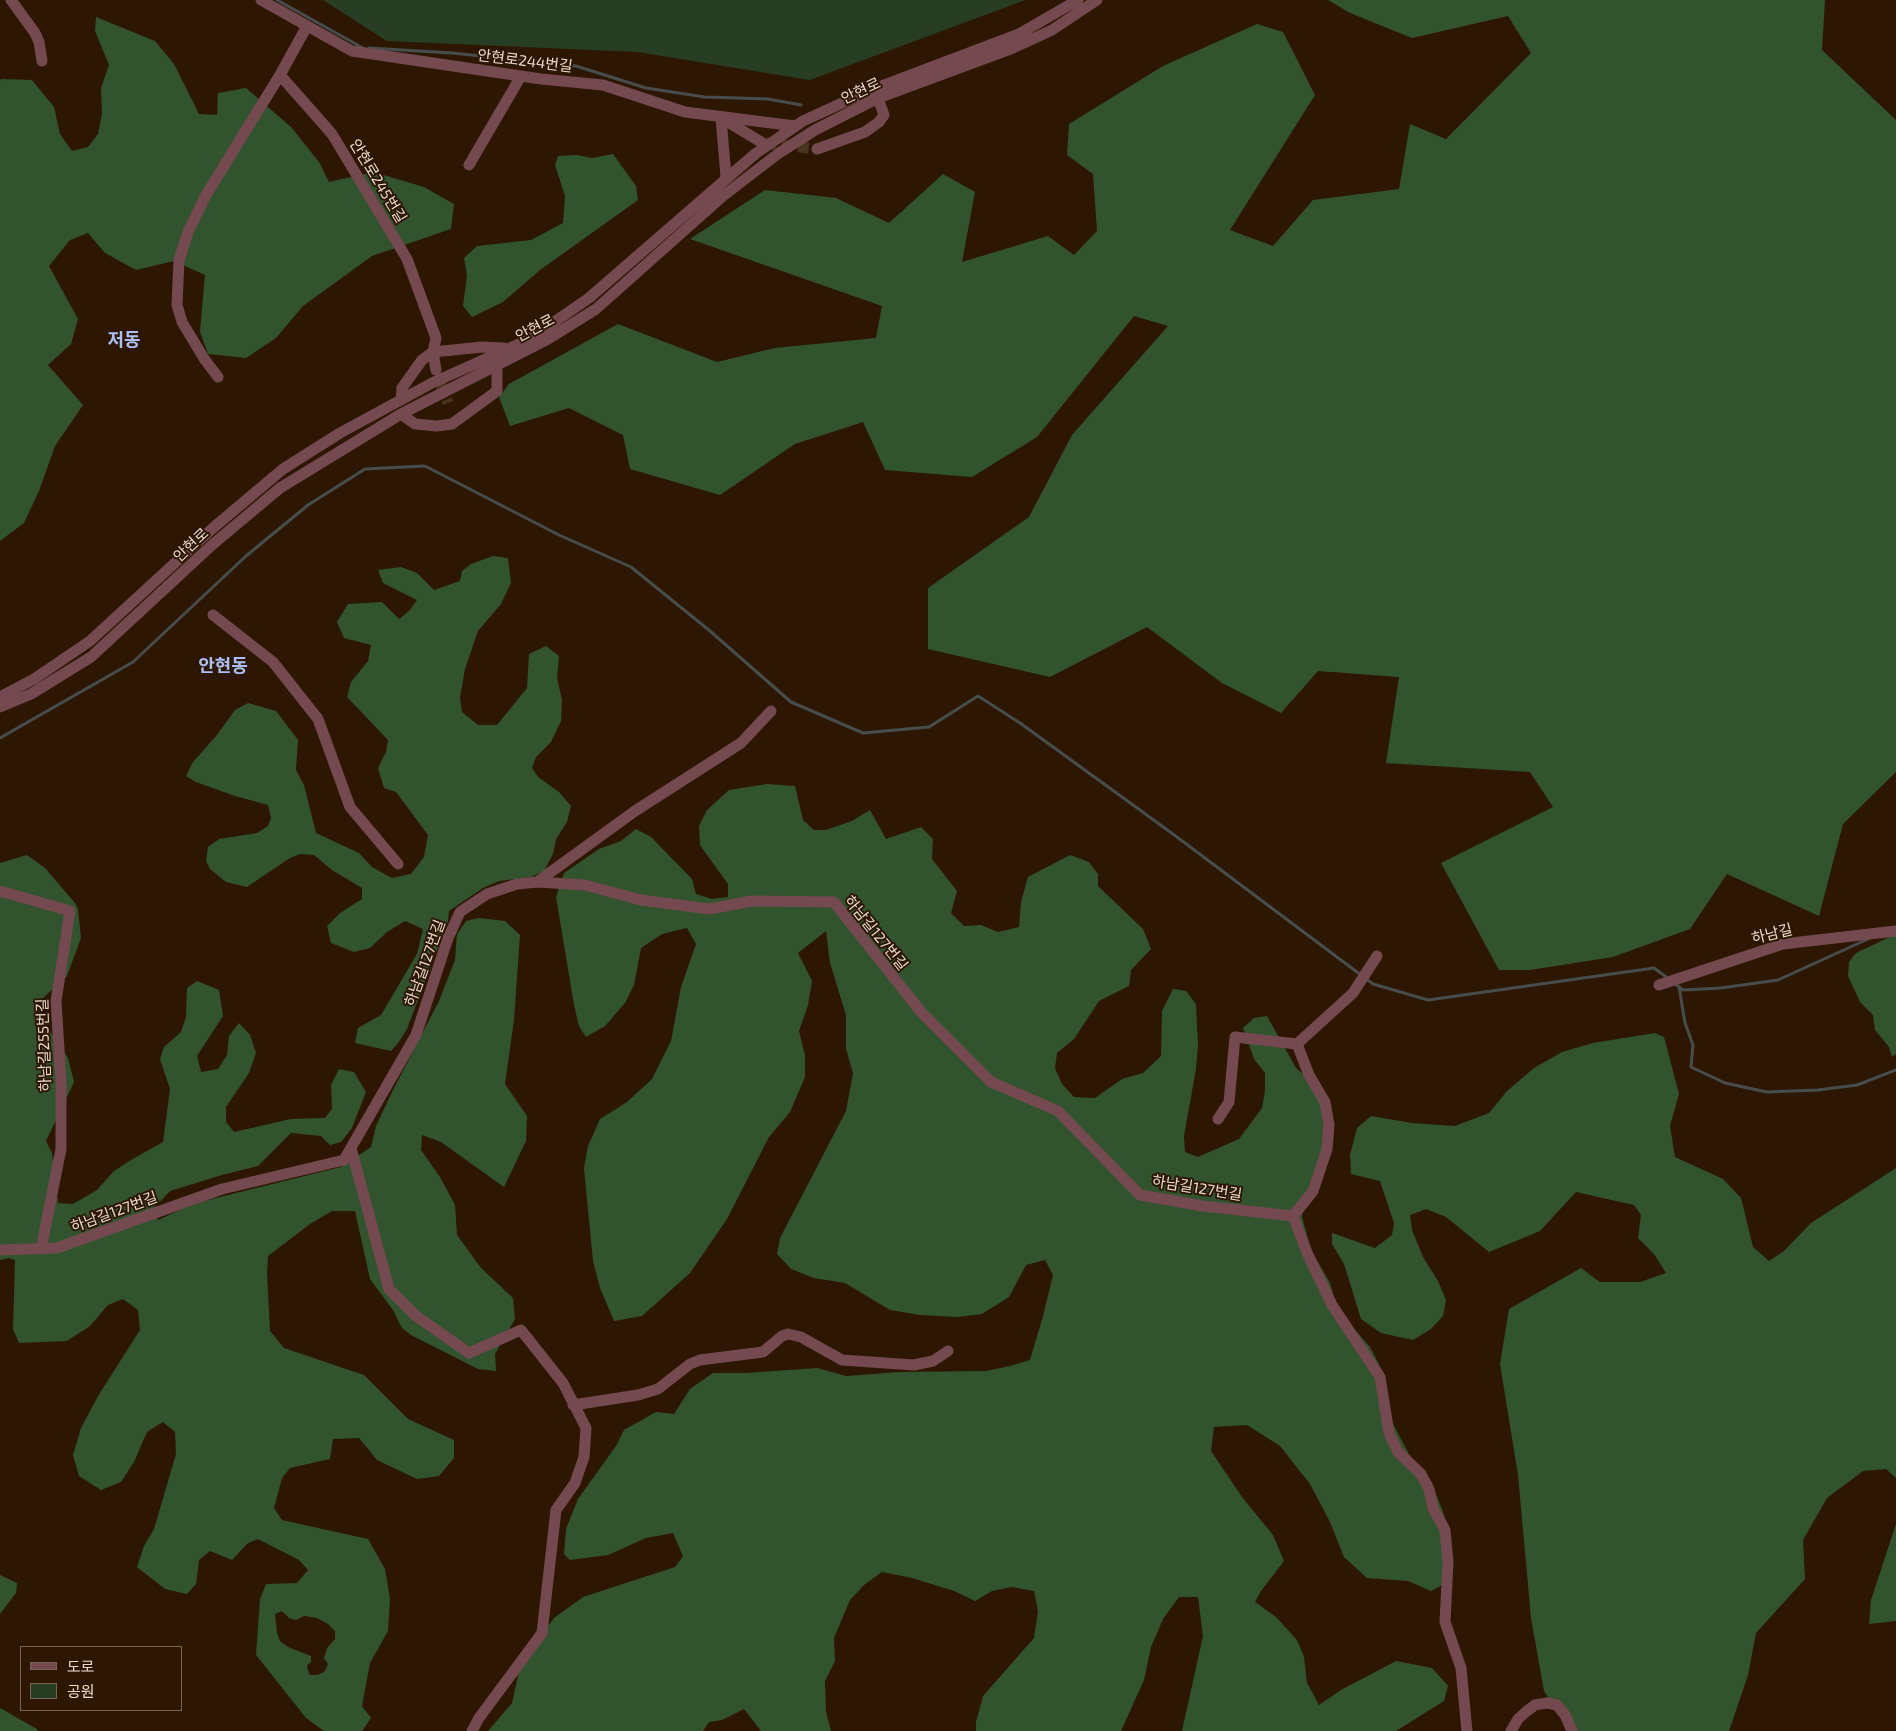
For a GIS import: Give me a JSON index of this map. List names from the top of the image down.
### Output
{
  "streets": {
    "street": [
      "안현로244번길",
      "안현로",
      "안현로245번길",
      "하남길127번길",
      "하남길",
      "하남길255번길"
    ]
  },
  "crossings": [
    ["안현로244번길", "안현로"],
    ["하남길127번길", "하남길255번길"]
  ],
  "districts": ["저동", "안현동"],
  "legend": ["도로", "공원"]
}
